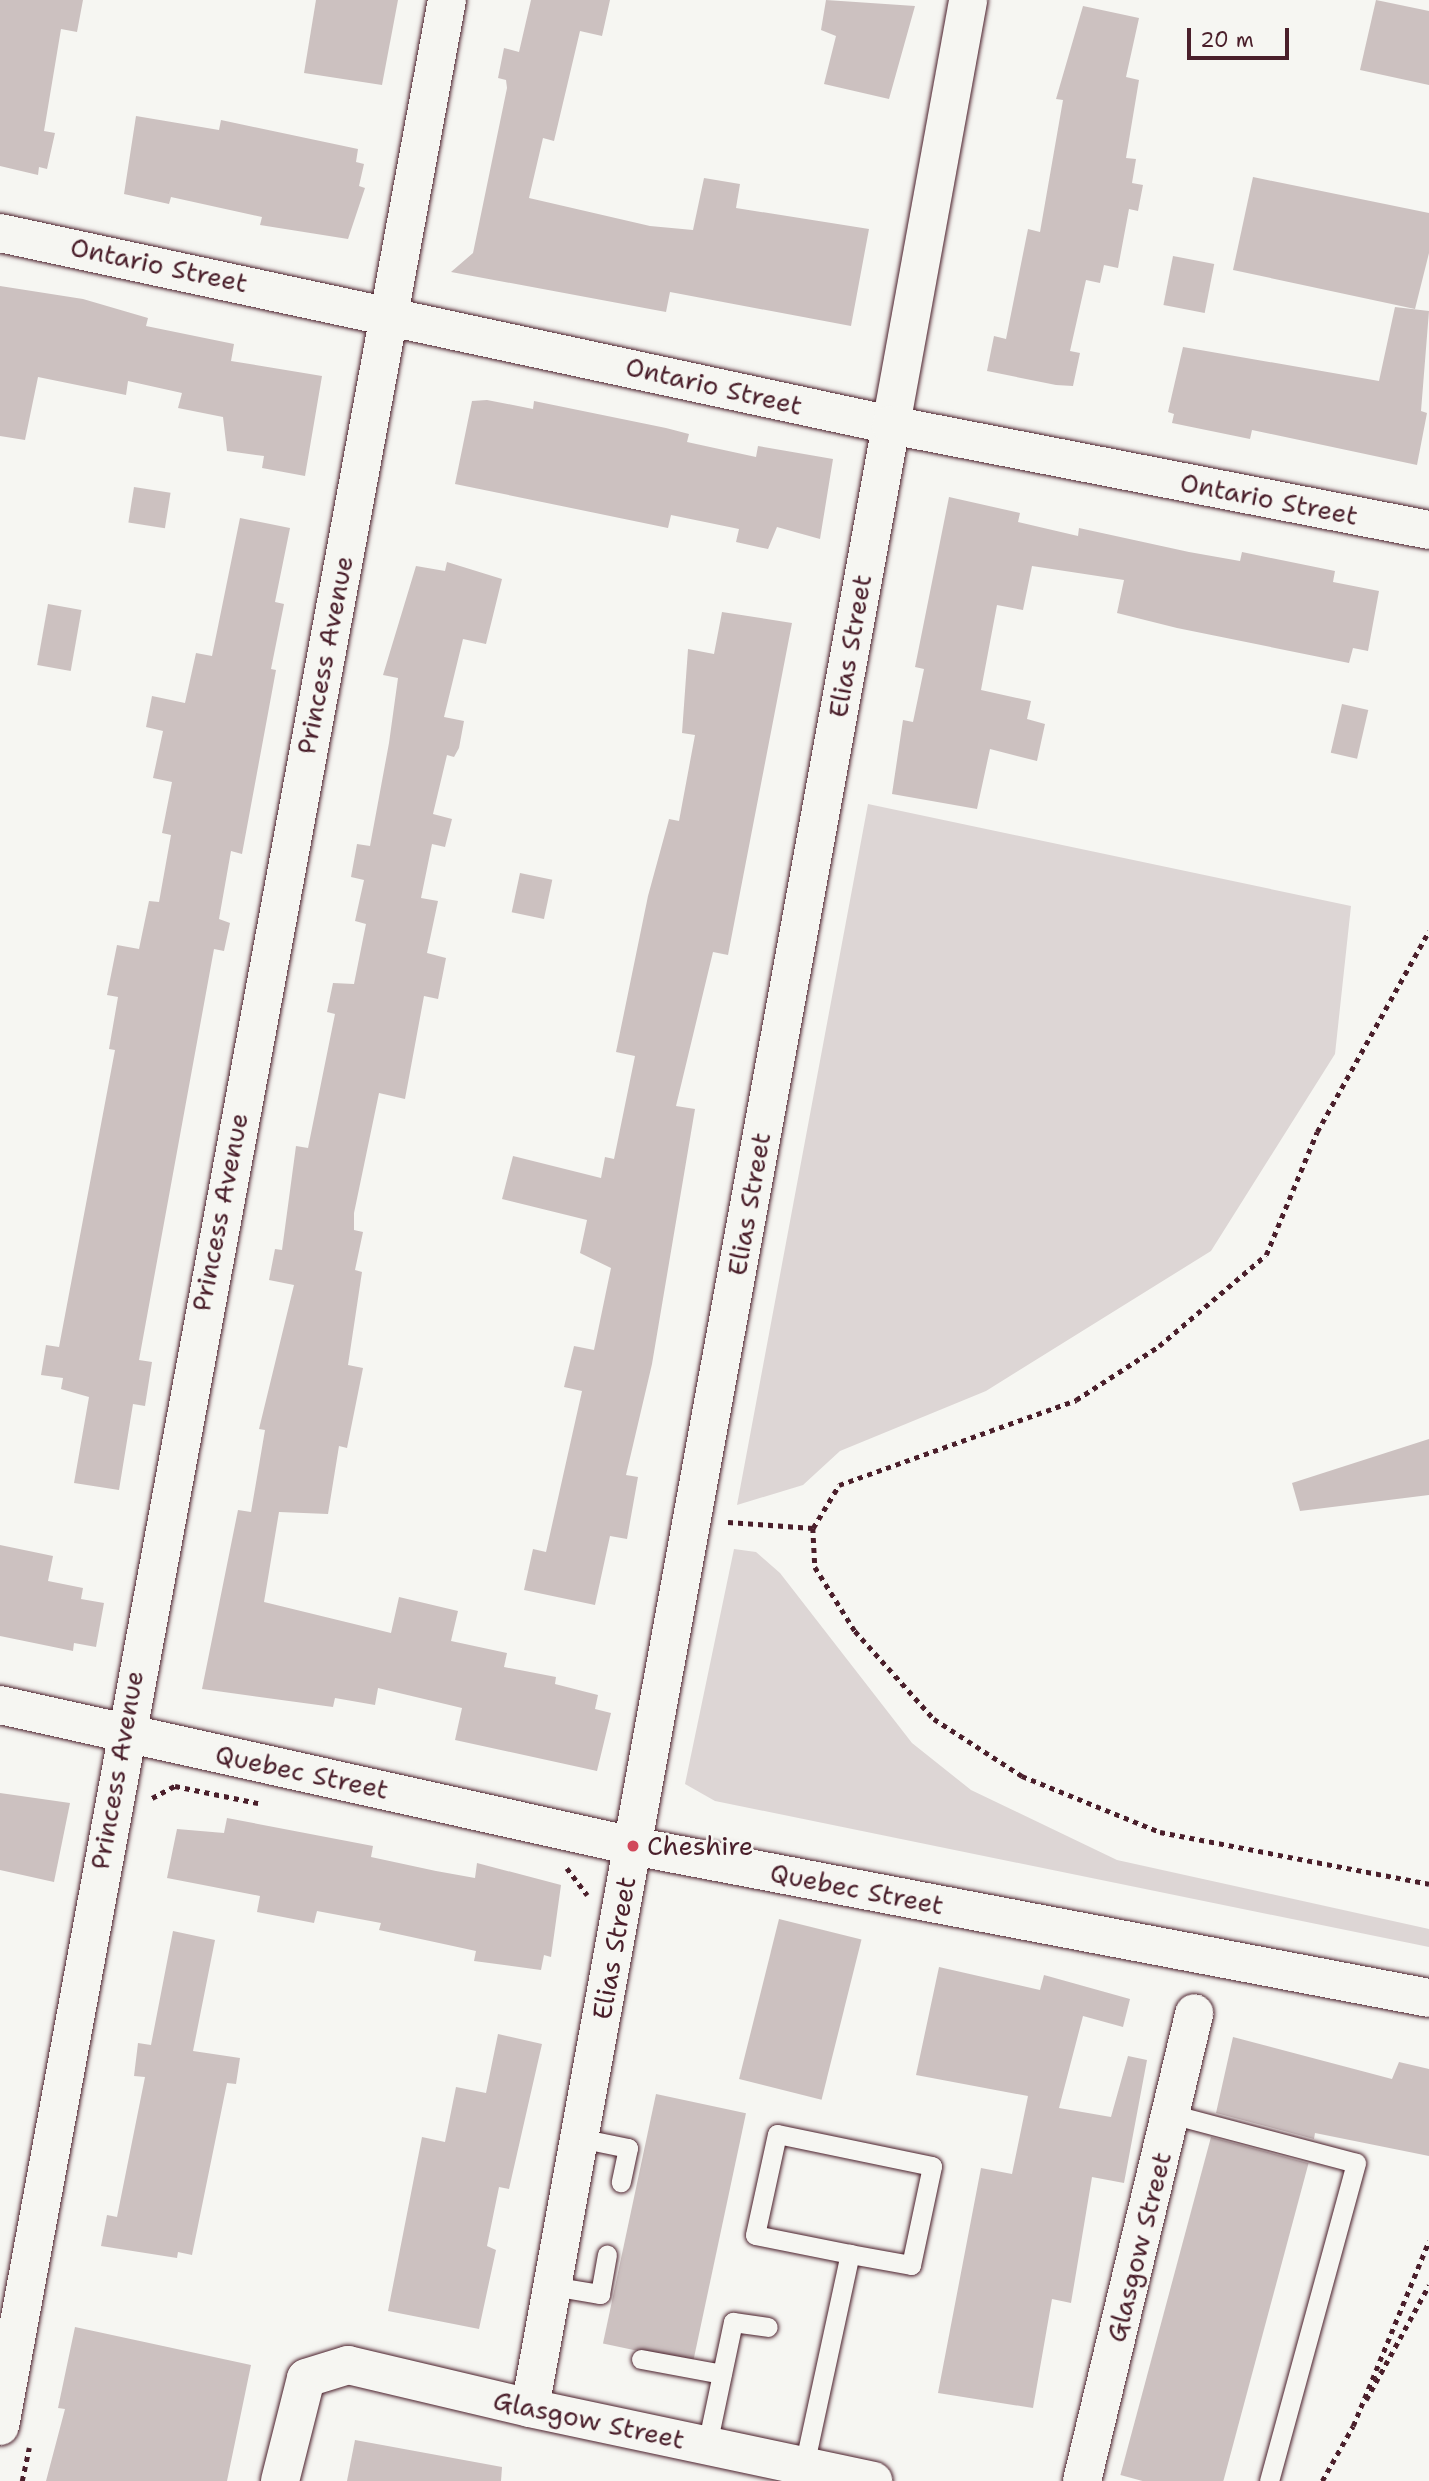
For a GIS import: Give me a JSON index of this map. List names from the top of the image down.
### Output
{
  "streets": {
    "street": [
      "Ontario Street",
      "Elias Street",
      "Princess Avenue",
      "Quebec Street",
      "Glasgow Street"
    ]
  },
  "crossings": [
    ["Ontario Street", "Elias Street"],
    ["Ontario Street", "Princess Avenue"],
    ["Elias Street", "Quebec Street"],
    ["Elias Street", "Glasgow Street"],
    ["Princess Avenue", "Quebec Street"]
  ],
  "places": ["Cheshire"],
  "scale_bar": "20 m"
}
